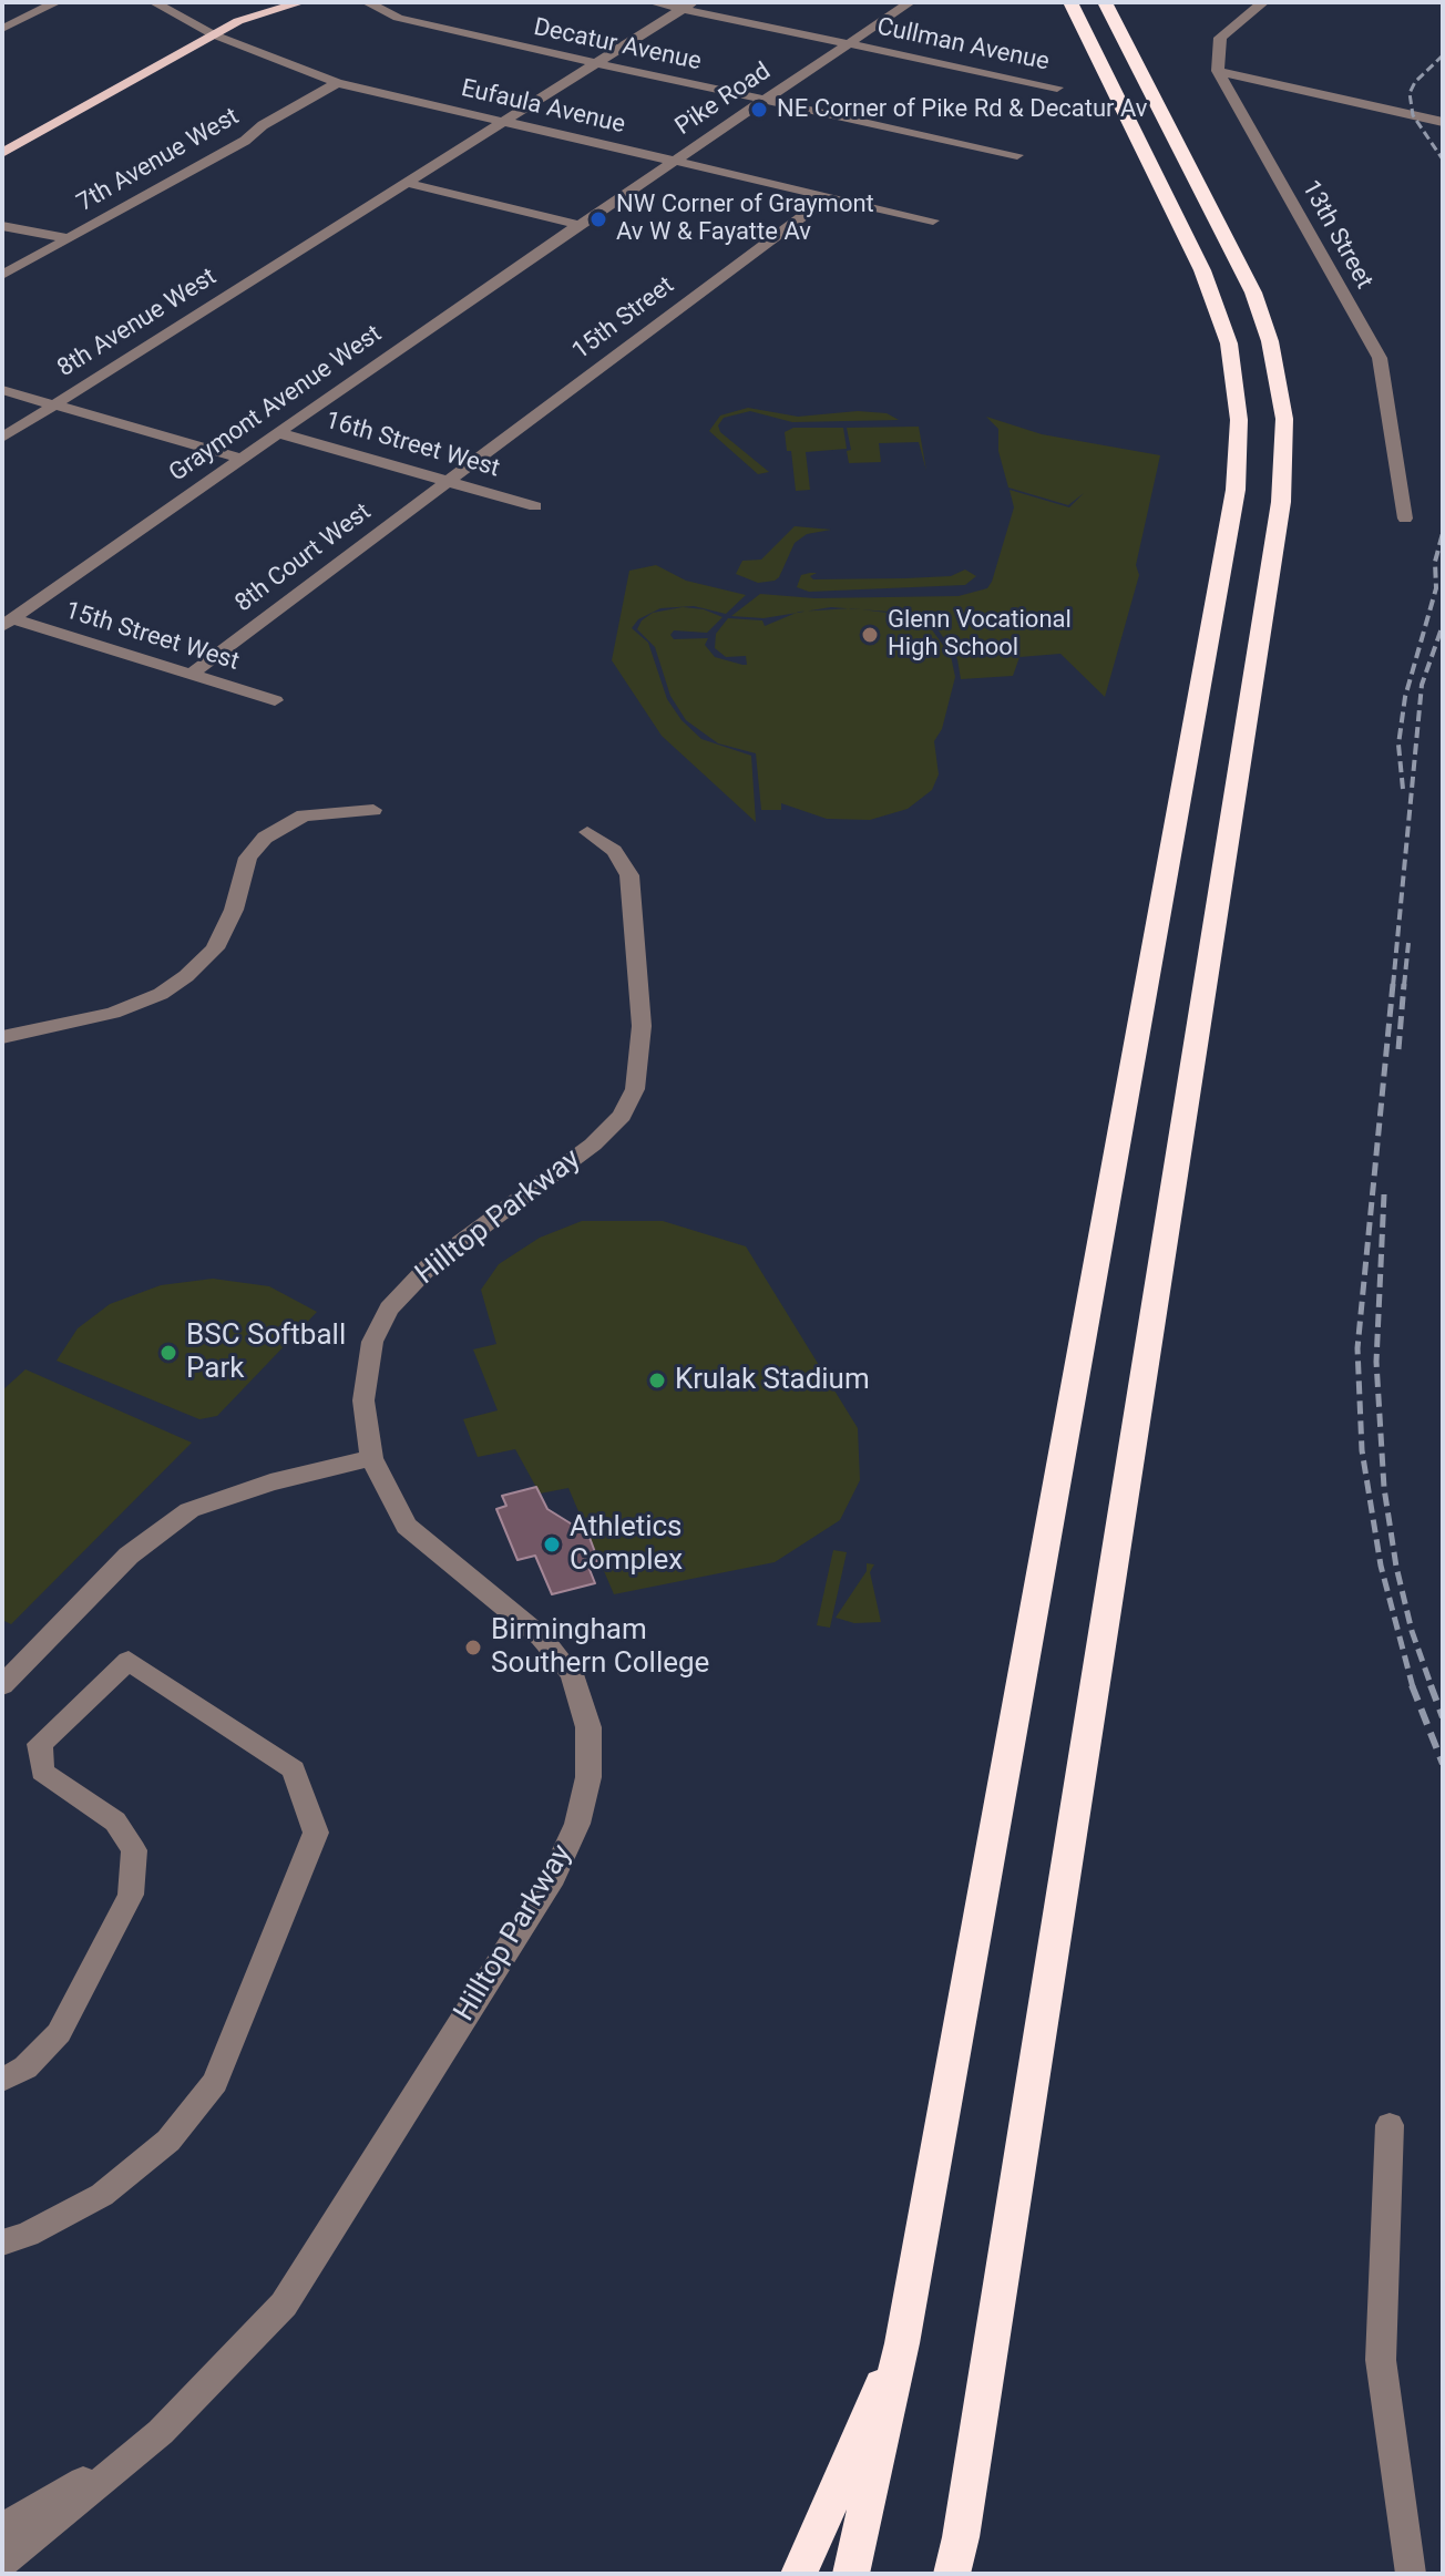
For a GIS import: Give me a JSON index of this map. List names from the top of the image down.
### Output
{
  "streets": {
    "street": [
      "Decatur Avenue",
      "Cullman Avenue",
      "Pike Road",
      "Eufaula Avenue",
      "7th Avenue West",
      "13th Street",
      "15th Street",
      "8th Avenue West",
      "Graymont Avenue West",
      "16th Street West",
      "8th Court West",
      "15th Street West",
      "Hilltop Parkway"
    ]
  },
  "crossings": [
    ["Decatur Avenue", "Pike Road"],
    ["Decatur Avenue", "8th Avenue West"],
    ["Cullman Avenue", "Pike Road"],
    ["Cullman Avenue", "8th Avenue West"],
    ["Pike Road", "Eufaula Avenue"],
    ["Pike Road", "Graymont Avenue West"],
    ["Eufaula Avenue", "7th Avenue West"],
    ["Eufaula Avenue", "15th Street"],
    ["Eufaula Avenue", "8th Avenue West"],
    ["15th Street", "16th Street West"],
    ["15th Street", "8th Court West"],
    ["Graymont Avenue West", "16th Street West"],
    ["Graymont Avenue West", "15th Street West"],
    ["16th Street West", "8th Court West"],
    ["8th Court West", "15th Street West"]
  ],
  "places": [
    "NE Corner of Pike Rd & Decatur Av",
    "NW Corner of Graymont Av W & Fayatte Av",
    "Glenn Vocational High School",
    "BSC Softball Park",
    "Krulak Stadium",
    "Athletics Complex",
    "Birmingham Southern College"
  ]
}
